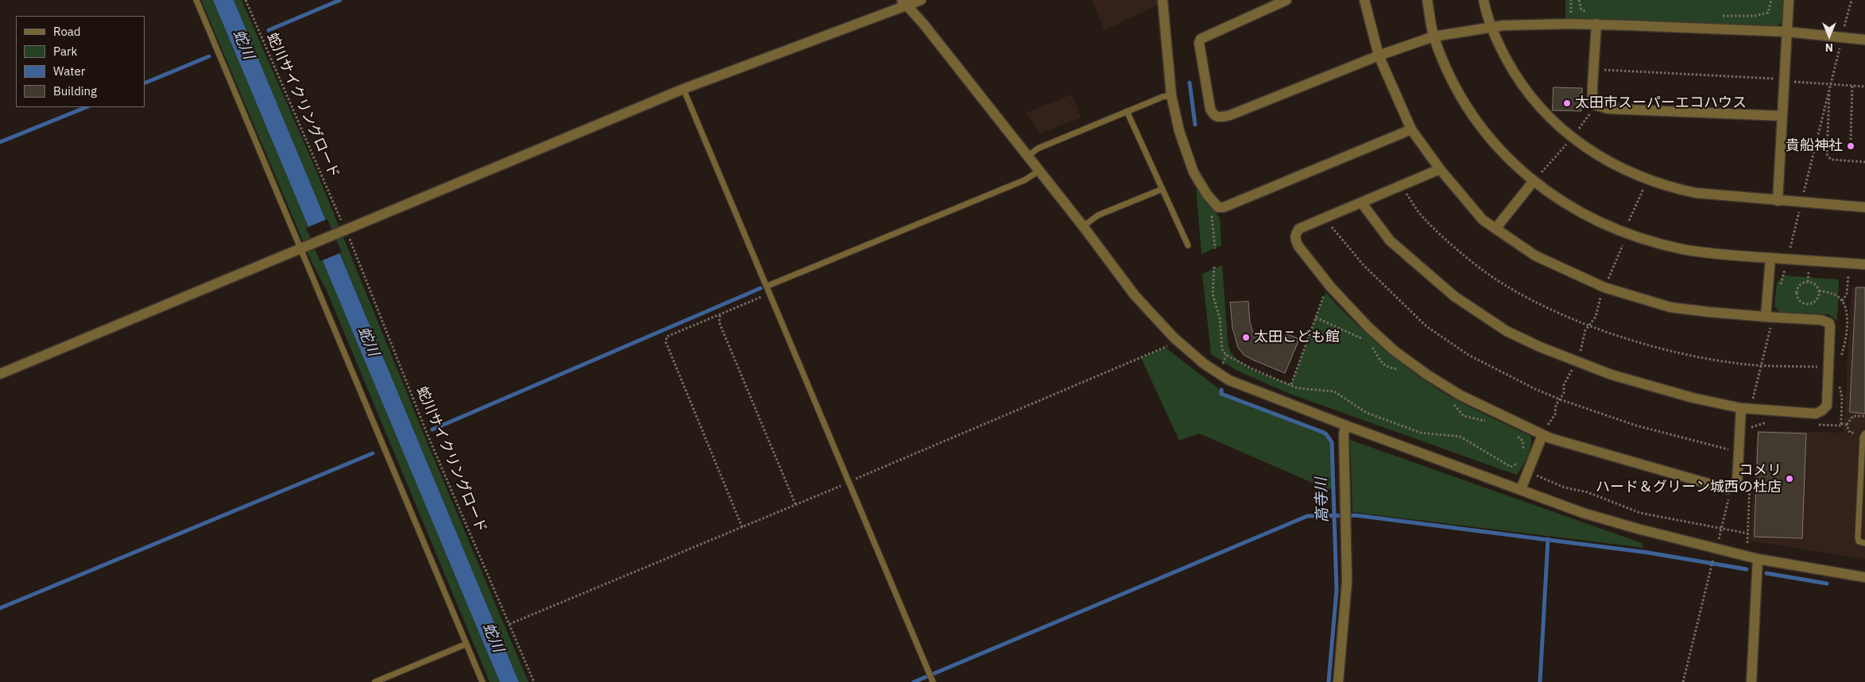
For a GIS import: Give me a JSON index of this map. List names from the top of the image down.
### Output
{
  "streets": {
    "path": ["蛇川サイクリングロード"]
  },
  "water": ["蛇川", "高寺川"],
  "places": [
    "太田市スーパーエコハウス",
    "貴船神社",
    "太田こども館",
    "コメリ ハード＆グリーン城西の杜店"
  ],
  "legend": [
    "Road",
    "Park",
    "Water",
    "Building"
  ],
  "north": "bottom"
}
